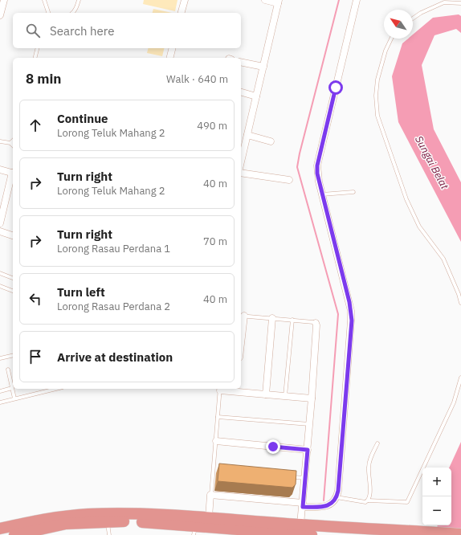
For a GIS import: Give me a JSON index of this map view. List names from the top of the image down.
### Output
{
  "water": ["Sungai Belat"],
  "north": "top left",
  "page": {
    "search": "Search here",
    "heading": ["8 min", "Walk · 640 m"],
    "list": [
      ["Continue", "Lorong Teluk Mahang 2", "490 m"],
      ["Turn right", "Lorong Teluk Mahang 2", "40 m"],
      ["Turn right", "Lorong Rasau Perdana 1", "70 m"],
      ["Turn left", "Lorong Rasau Perdana 2", "40 m"],
      "Arrive at destination"
    ],
    "map_buttons": ["+", "−"]
  }
}
